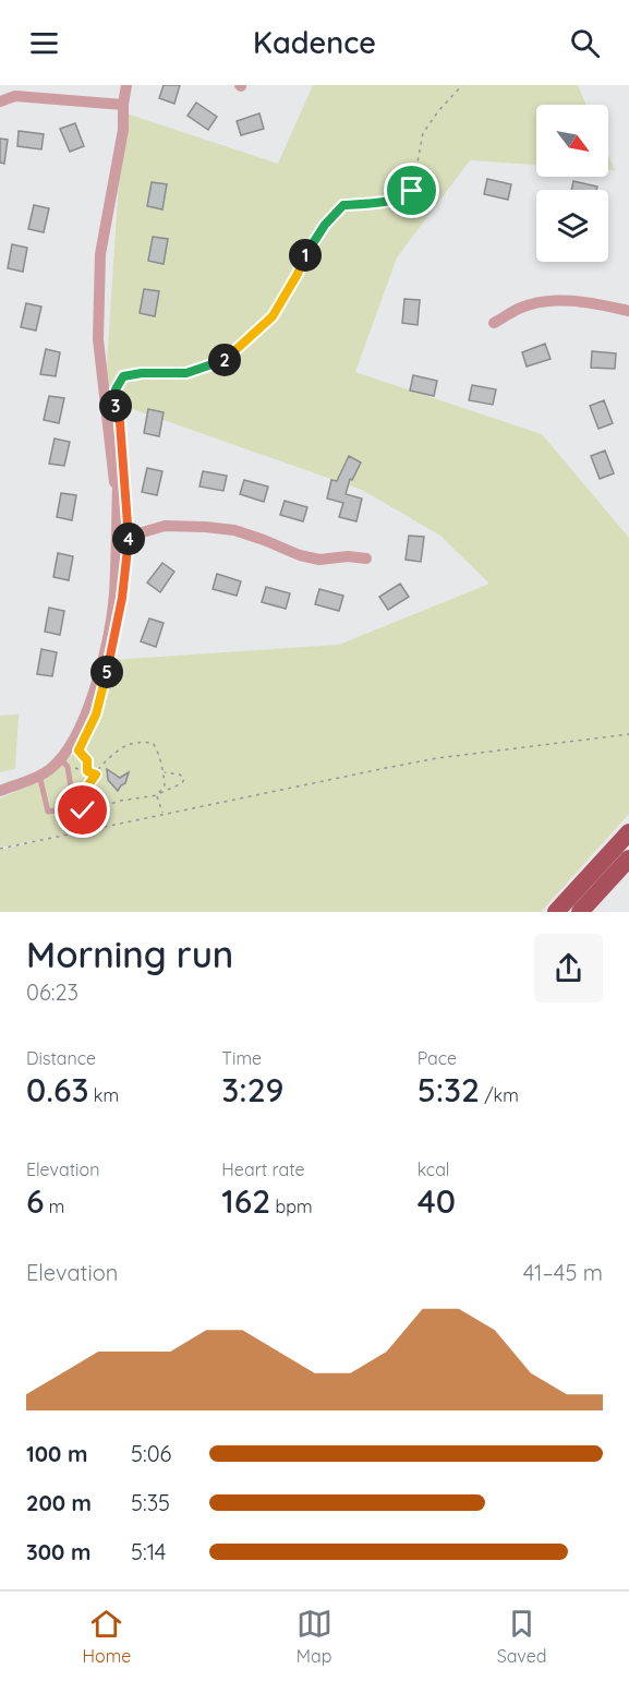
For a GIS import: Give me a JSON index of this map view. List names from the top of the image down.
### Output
{
  "north": "bottom right",
  "page": {
    "header": "Kadence",
    "pins": [
      "1",
      "2",
      "3",
      "4",
      "5"
    ],
    "heading": ["Morning run", "06:23"],
    "stats": [
      ["Distance", "0.63 km"],
      ["Time", "3:29"],
      ["Pace", "5:32 /km"],
      ["Elevation", "6 m"],
      ["Heart rate", "162 bpm"],
      ["kcal", "40"]
    ],
    "chart": ["Elevation", "41–45 m"],
    "list": [
      {
        "name": "100 m",
        "note": "5:06"
      },
      {
        "name": "200 m",
        "note": "5:35"
      },
      {
        "name": "300 m",
        "note": "5:14"
      }
    ],
    "tabs": ["Home", "Map", "Saved"]
  }
}
